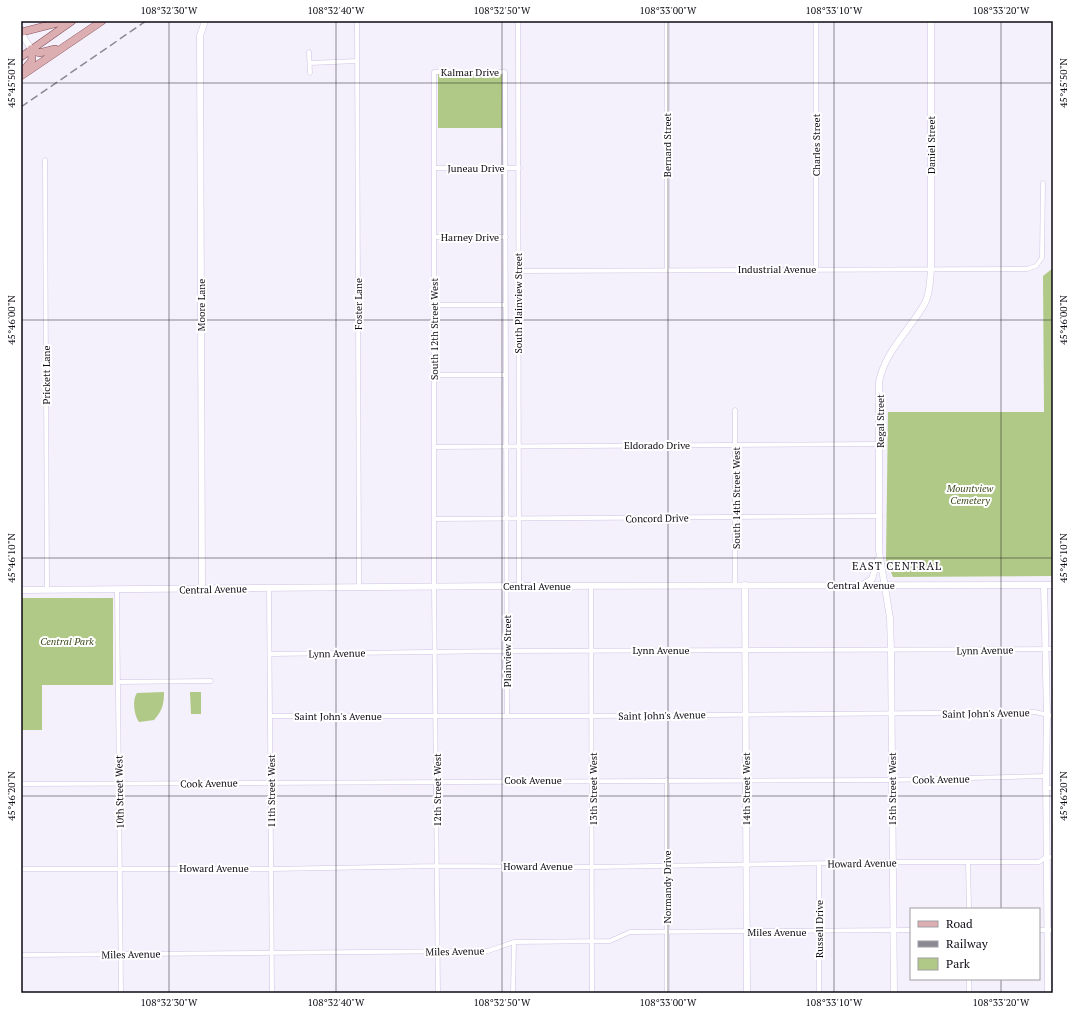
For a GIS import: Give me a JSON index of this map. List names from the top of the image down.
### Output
{
  "streets": {
    "street": [
      "Kalmar Drive",
      "Bernard Street",
      "Charles Street",
      "Daniel Street",
      "Juneau Drive",
      "Harney Drive",
      "Industrial Avenue",
      "South Plainview Street",
      "Foster Lane",
      "Moore Lane",
      "South 12th Street West",
      "Prickett Lane",
      "Regal Street",
      "Eldorado Drive",
      "South 14th Street West",
      "Concord Drive",
      "Central Avenue",
      "Lynn Avenue",
      "Plainview Street",
      "Saint John's Avenue",
      "Cook Avenue",
      "13th Street West",
      "14th Street West",
      "15th Street West",
      "12th Street West",
      "11th Street West",
      "10th Street West",
      "Howard Avenue",
      "Normandy Drive",
      "Russell Drive",
      "Miles Avenue"
    ]
  },
  "crossings": [
    ["Kalmar Drive", "South Plainview Street"],
    ["Kalmar Drive", "South 12th Street West"],
    ["Bernard Street", "Industrial Avenue"],
    ["Charles Street", "Industrial Avenue"],
    ["Daniel Street", "Industrial Avenue"],
    ["Daniel Street", "Regal Street"],
    ["Juneau Drive", "South Plainview Street"],
    ["Juneau Drive", "South 12th Street West"],
    ["Harney Drive", "South Plainview Street"],
    ["Harney Drive", "South 12th Street West"],
    ["Industrial Avenue", "South Plainview Street"],
    ["Industrial Avenue", "Regal Street"],
    ["South Plainview Street", "Eldorado Drive"],
    ["South Plainview Street", "Concord Drive"],
    ["South Plainview Street", "Central Avenue"],
    ["South Plainview Street", "Plainview Street"],
    ["Foster Lane", "Central Avenue"],
    ["Moore Lane", "Central Avenue"],
    ["South 12th Street West", "Eldorado Drive"],
    ["South 12th Street West", "Concord Drive"],
    ["South 12th Street West", "Central Avenue"],
    ["South 12th Street West", "12th Street West"],
    ["Prickett Lane", "Central Avenue"],
    ["Regal Street", "Eldorado Drive"],
    ["Regal Street", "Concord Drive"],
    ["Regal Street", "Central Avenue"],
    ["Regal Street", "15th Street West"],
    ["Eldorado Drive", "South 14th Street West"],
    ["South 14th Street West", "Concord Drive"],
    ["South 14th Street West", "Central Avenue"],
    ["Central Avenue", "Plainview Street"],
    ["Central Avenue", "13th Street West"],
    ["Central Avenue", "14th Street West"],
    ["Central Avenue", "15th Street West"],
    ["Central Avenue", "12th Street West"],
    ["Central Avenue", "11th Street West"],
    ["Central Avenue", "10th Street West"],
    ["Lynn Avenue", "Plainview Street"],
    ["Lynn Avenue", "13th Street West"],
    ["Lynn Avenue", "14th Street West"],
    ["Lynn Avenue", "15th Street West"],
    ["Lynn Avenue", "12th Street West"],
    ["Lynn Avenue", "11th Street West"],
    ["Plainview Street", "Saint John's Avenue"],
    ["Saint John's Avenue", "13th Street West"],
    ["Saint John's Avenue", "14th Street West"],
    ["Saint John's Avenue", "15th Street West"],
    ["Saint John's Avenue", "12th Street West"],
    ["Saint John's Avenue", "11th Street West"],
    ["Cook Avenue", "13th Street West"],
    ["Cook Avenue", "14th Street West"],
    ["Cook Avenue", "15th Street West"],
    ["Cook Avenue", "12th Street West"],
    ["Cook Avenue", "11th Street West"],
    ["Cook Avenue", "10th Street West"],
    ["Cook Avenue", "Normandy Drive"],
    ["13th Street West", "Howard Avenue"],
    ["13th Street West", "Miles Avenue"],
    ["14th Street West", "Howard Avenue"],
    ["14th Street West", "Miles Avenue"],
    ["15th Street West", "Howard Avenue"],
    ["15th Street West", "Miles Avenue"],
    ["12th Street West", "Howard Avenue"],
    ["12th Street West", "Miles Avenue"],
    ["11th Street West", "Howard Avenue"],
    ["11th Street West", "Miles Avenue"],
    ["10th Street West", "Howard Avenue"],
    ["10th Street West", "Miles Avenue"],
    ["Howard Avenue", "Normandy Drive"],
    ["Howard Avenue", "Russell Drive"],
    ["Normandy Drive", "Miles Avenue"],
    ["Russell Drive", "Miles Avenue"]
  ],
  "districts": ["EAST CENTRAL"],
  "parks": ["Mountview Cemetery", "Central Park"],
  "legend": ["Road", "Railway", "Park"],
  "coordinates": [
    "108°32'30\"W",
    "108°32'40\"W",
    "108°32'50\"W",
    "108°33'00\"W",
    "108°33'10\"W",
    "108°33'20\"W",
    "45°45'50\"N",
    "45°46'00\"N",
    "45°46'10\"N",
    "45°46'20\"N"
  ]
}
